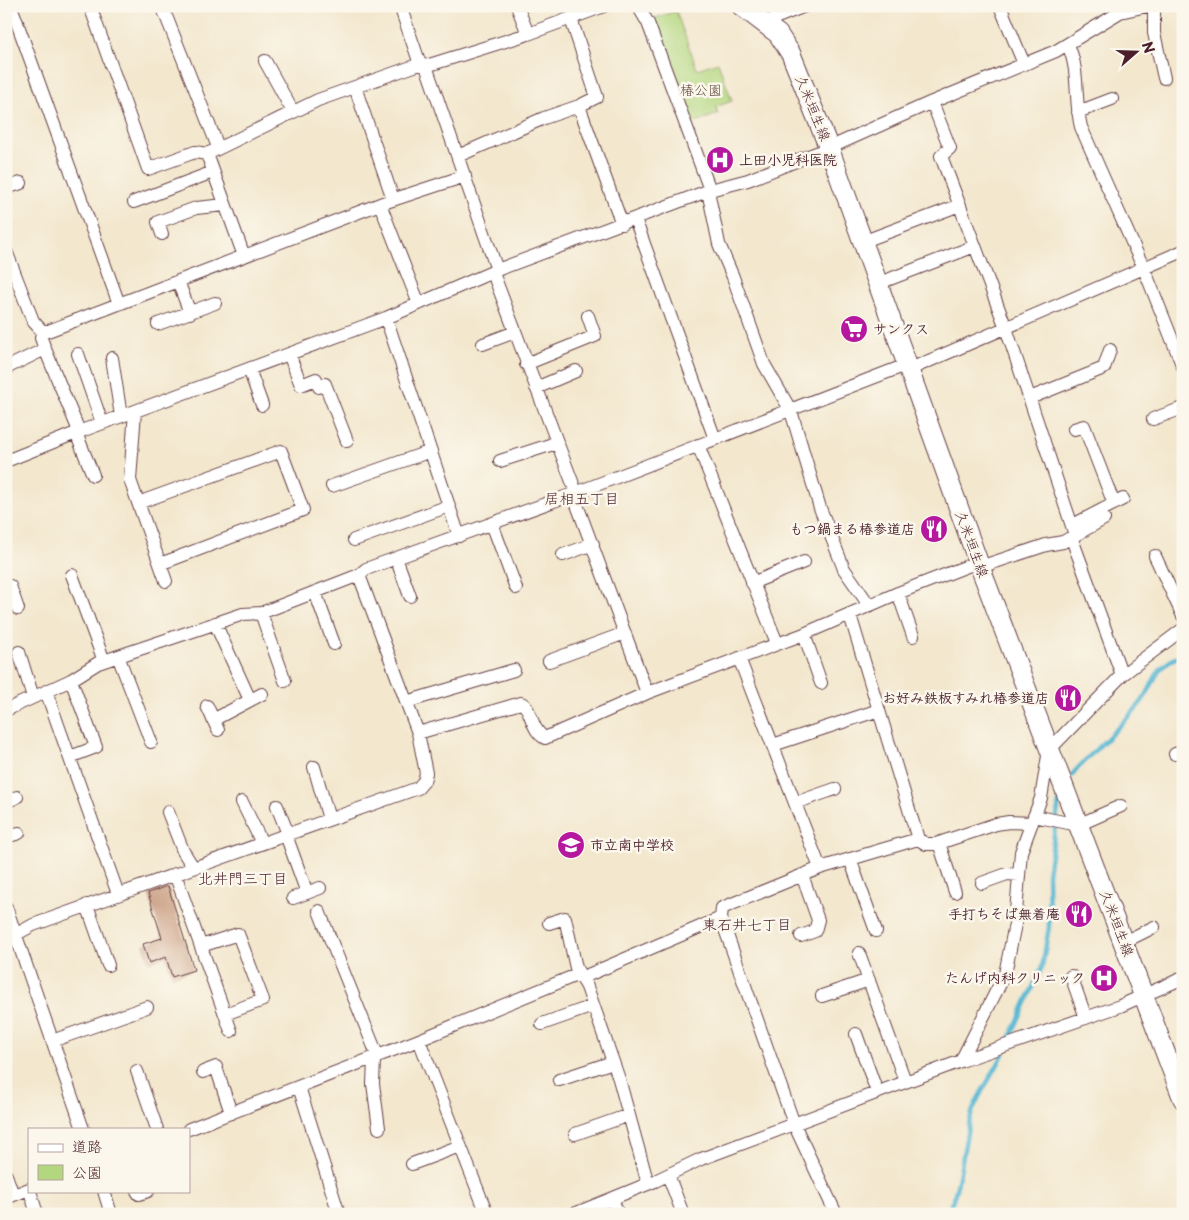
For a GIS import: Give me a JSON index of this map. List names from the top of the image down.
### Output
{
  "streets": {
    "main road": ["久米垣生線"]
  },
  "districts": ["居相五丁目", "北井門三丁目", "東石井七丁目"],
  "parks": ["椿公園"],
  "places": {
    "hospital": ["上田小児科医院", "たんげ内科クリニック"],
    "supermarket": ["サンクス"],
    "restaurant": ["もつ鍋まる椿参道店", "お好み鉄板すみれ椿参道店", "手打ちそば無着庵"],
    "school or university": ["市立南中学校"]
  },
  "legend": ["道路", "公園"],
  "north": "right"
}
